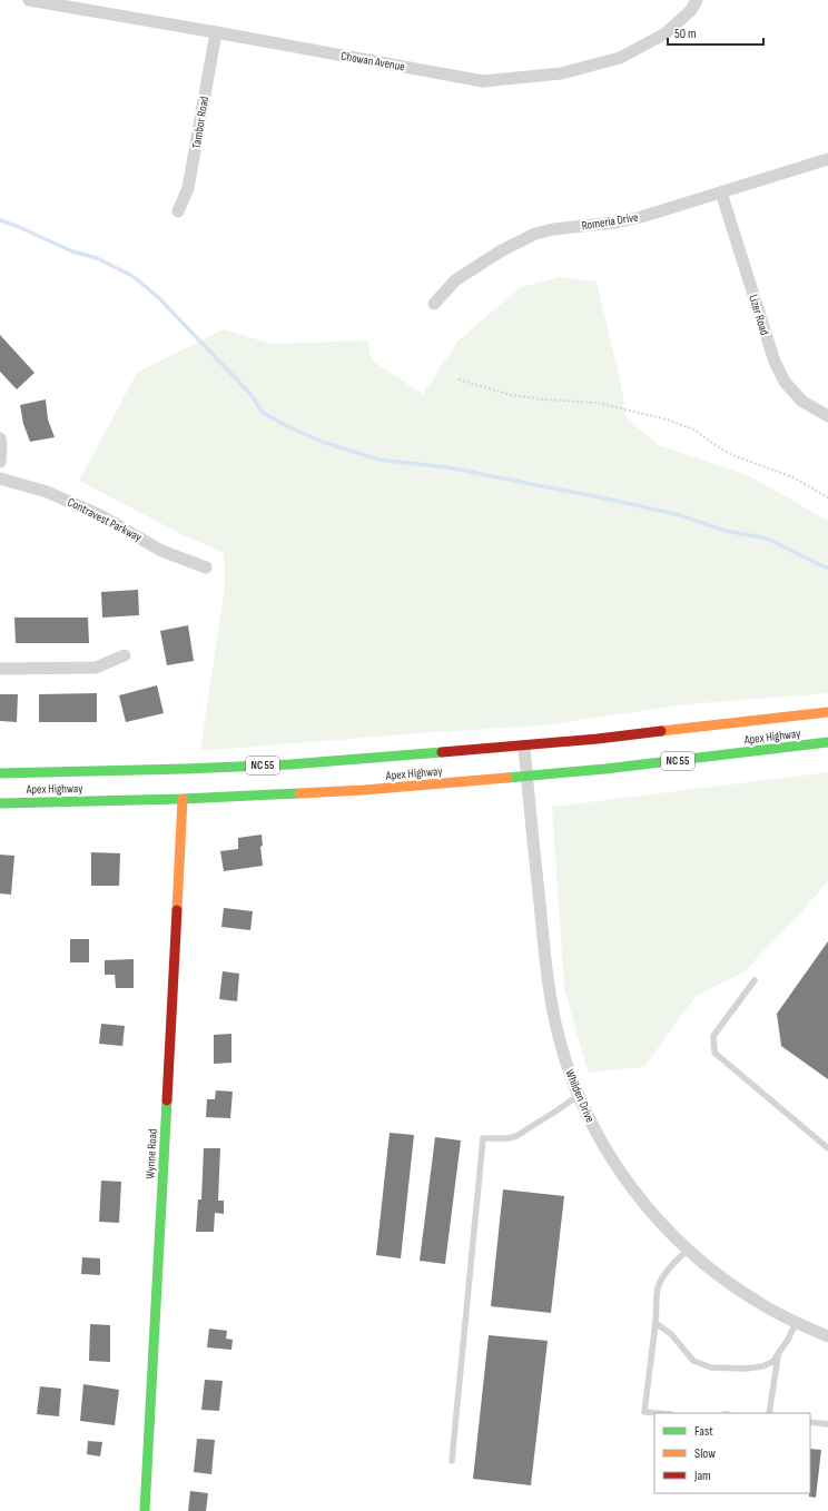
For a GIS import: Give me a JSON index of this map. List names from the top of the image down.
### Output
{
  "streets": {
    "main road": ["Apex Highway", "NC 55", "Wynne Road"],
    "street": [
      "Chowan Avenue",
      "Tambor Road",
      "Romeria Drive",
      "Lizer Road",
      "Contravest Parkway",
      "Whilden Drive"
    ]
  },
  "crossings": [
    ["Chowan Avenue", "Tambor Road"],
    ["Romeria Drive", "Lizer Road"],
    ["Apex Highway", "Whilden Drive"],
    ["Apex Highway", "Wynne Road"]
  ],
  "legend": ["Fast", "Slow", "Jam"],
  "scale_bar": "50 m"
}
